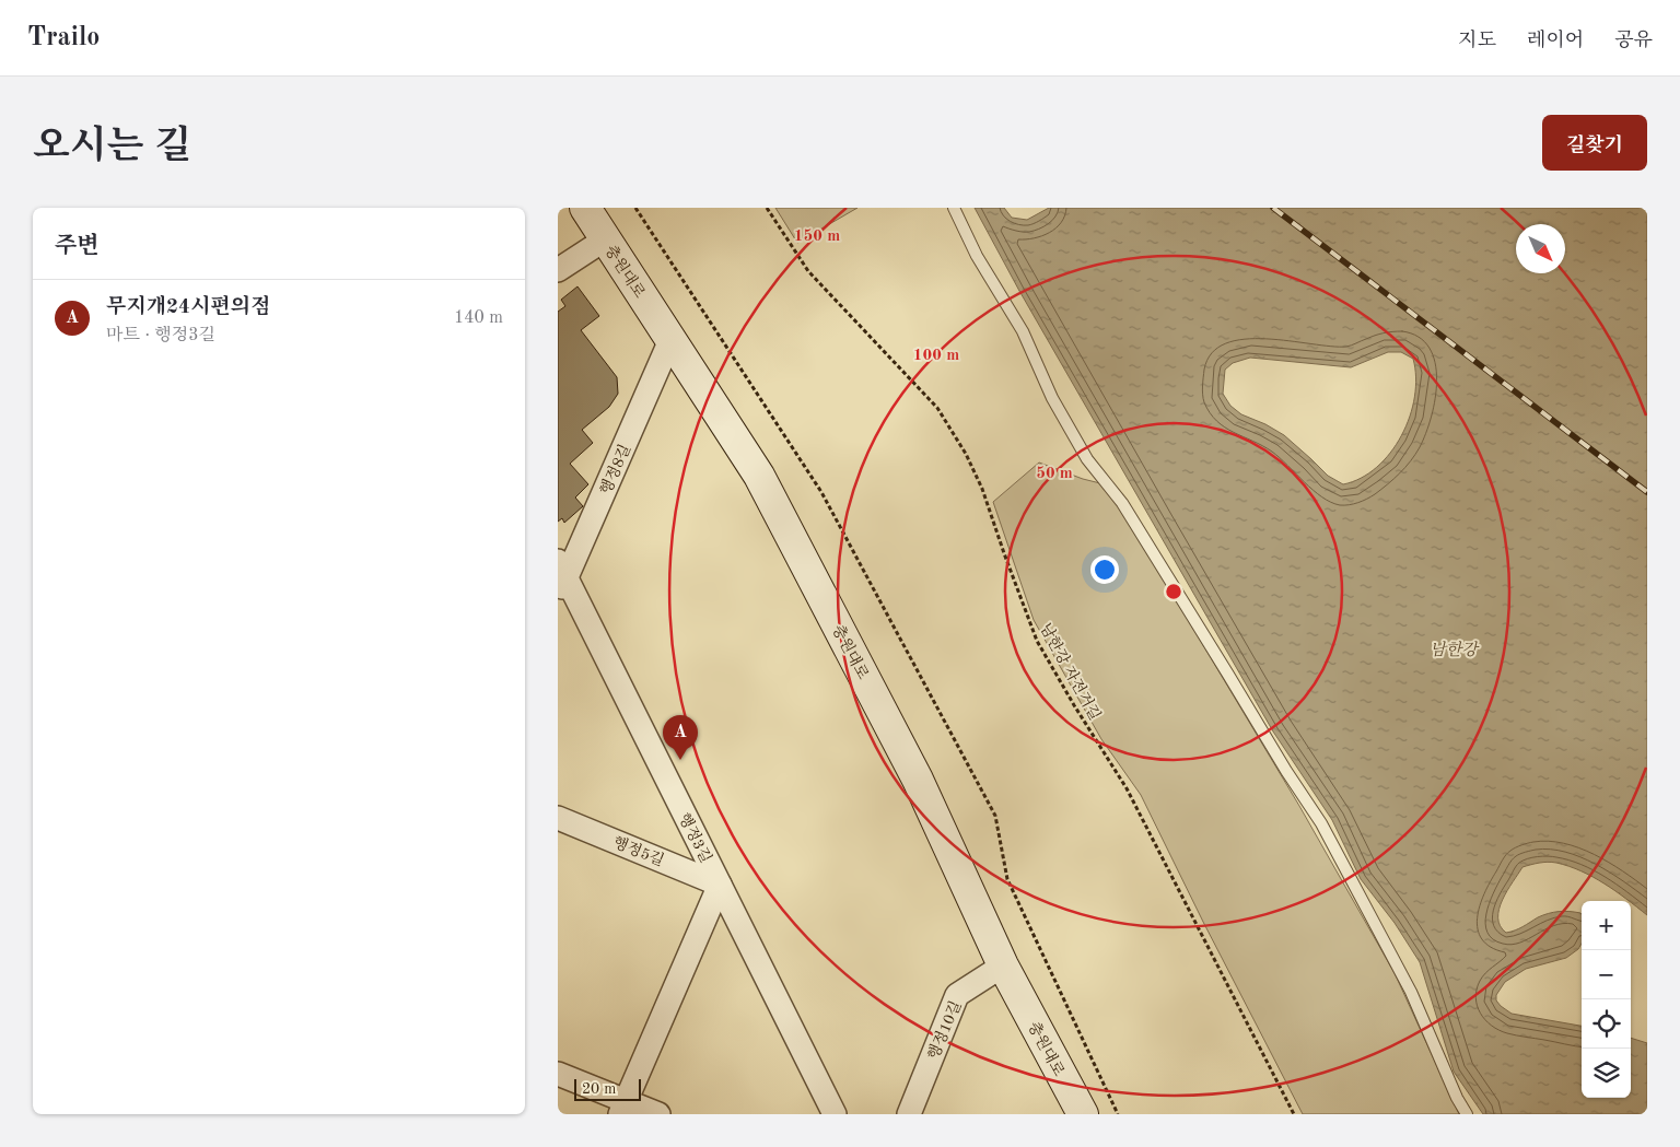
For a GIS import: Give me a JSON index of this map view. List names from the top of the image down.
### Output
{
  "streets": {
    "street": [
      "충원대로",
      "행정8길",
      "행정3길",
      "행정5길",
      "행정10길"
    ],
    "path": ["남한강 자전거길"]
  },
  "crossings": [
    ["충원대로", "행정8길"],
    ["충원대로", "행정10길"],
    ["행정8길", "행정3길"],
    ["행정3길", "행정5길"]
  ],
  "water": ["남한강"],
  "scale_bar": "20 m",
  "north": "bottom right",
  "page": {
    "header": "Trailo",
    "nav": ["지도", "레이어", "공유"],
    "title": "오시는 길",
    "buttons": "길찾기",
    "heading": "주변",
    "list": [
      {
        "mark": "A",
        "name": "무지개24시편의점",
        "note": "마트 · 행정3길",
        "value": "140 m"
      }
    ],
    "pins": "A",
    "map_buttons": ["+", "−"],
    "scale": "20 m"
  },
  "rings": ["150 m", "100 m", "50 m"]
}
